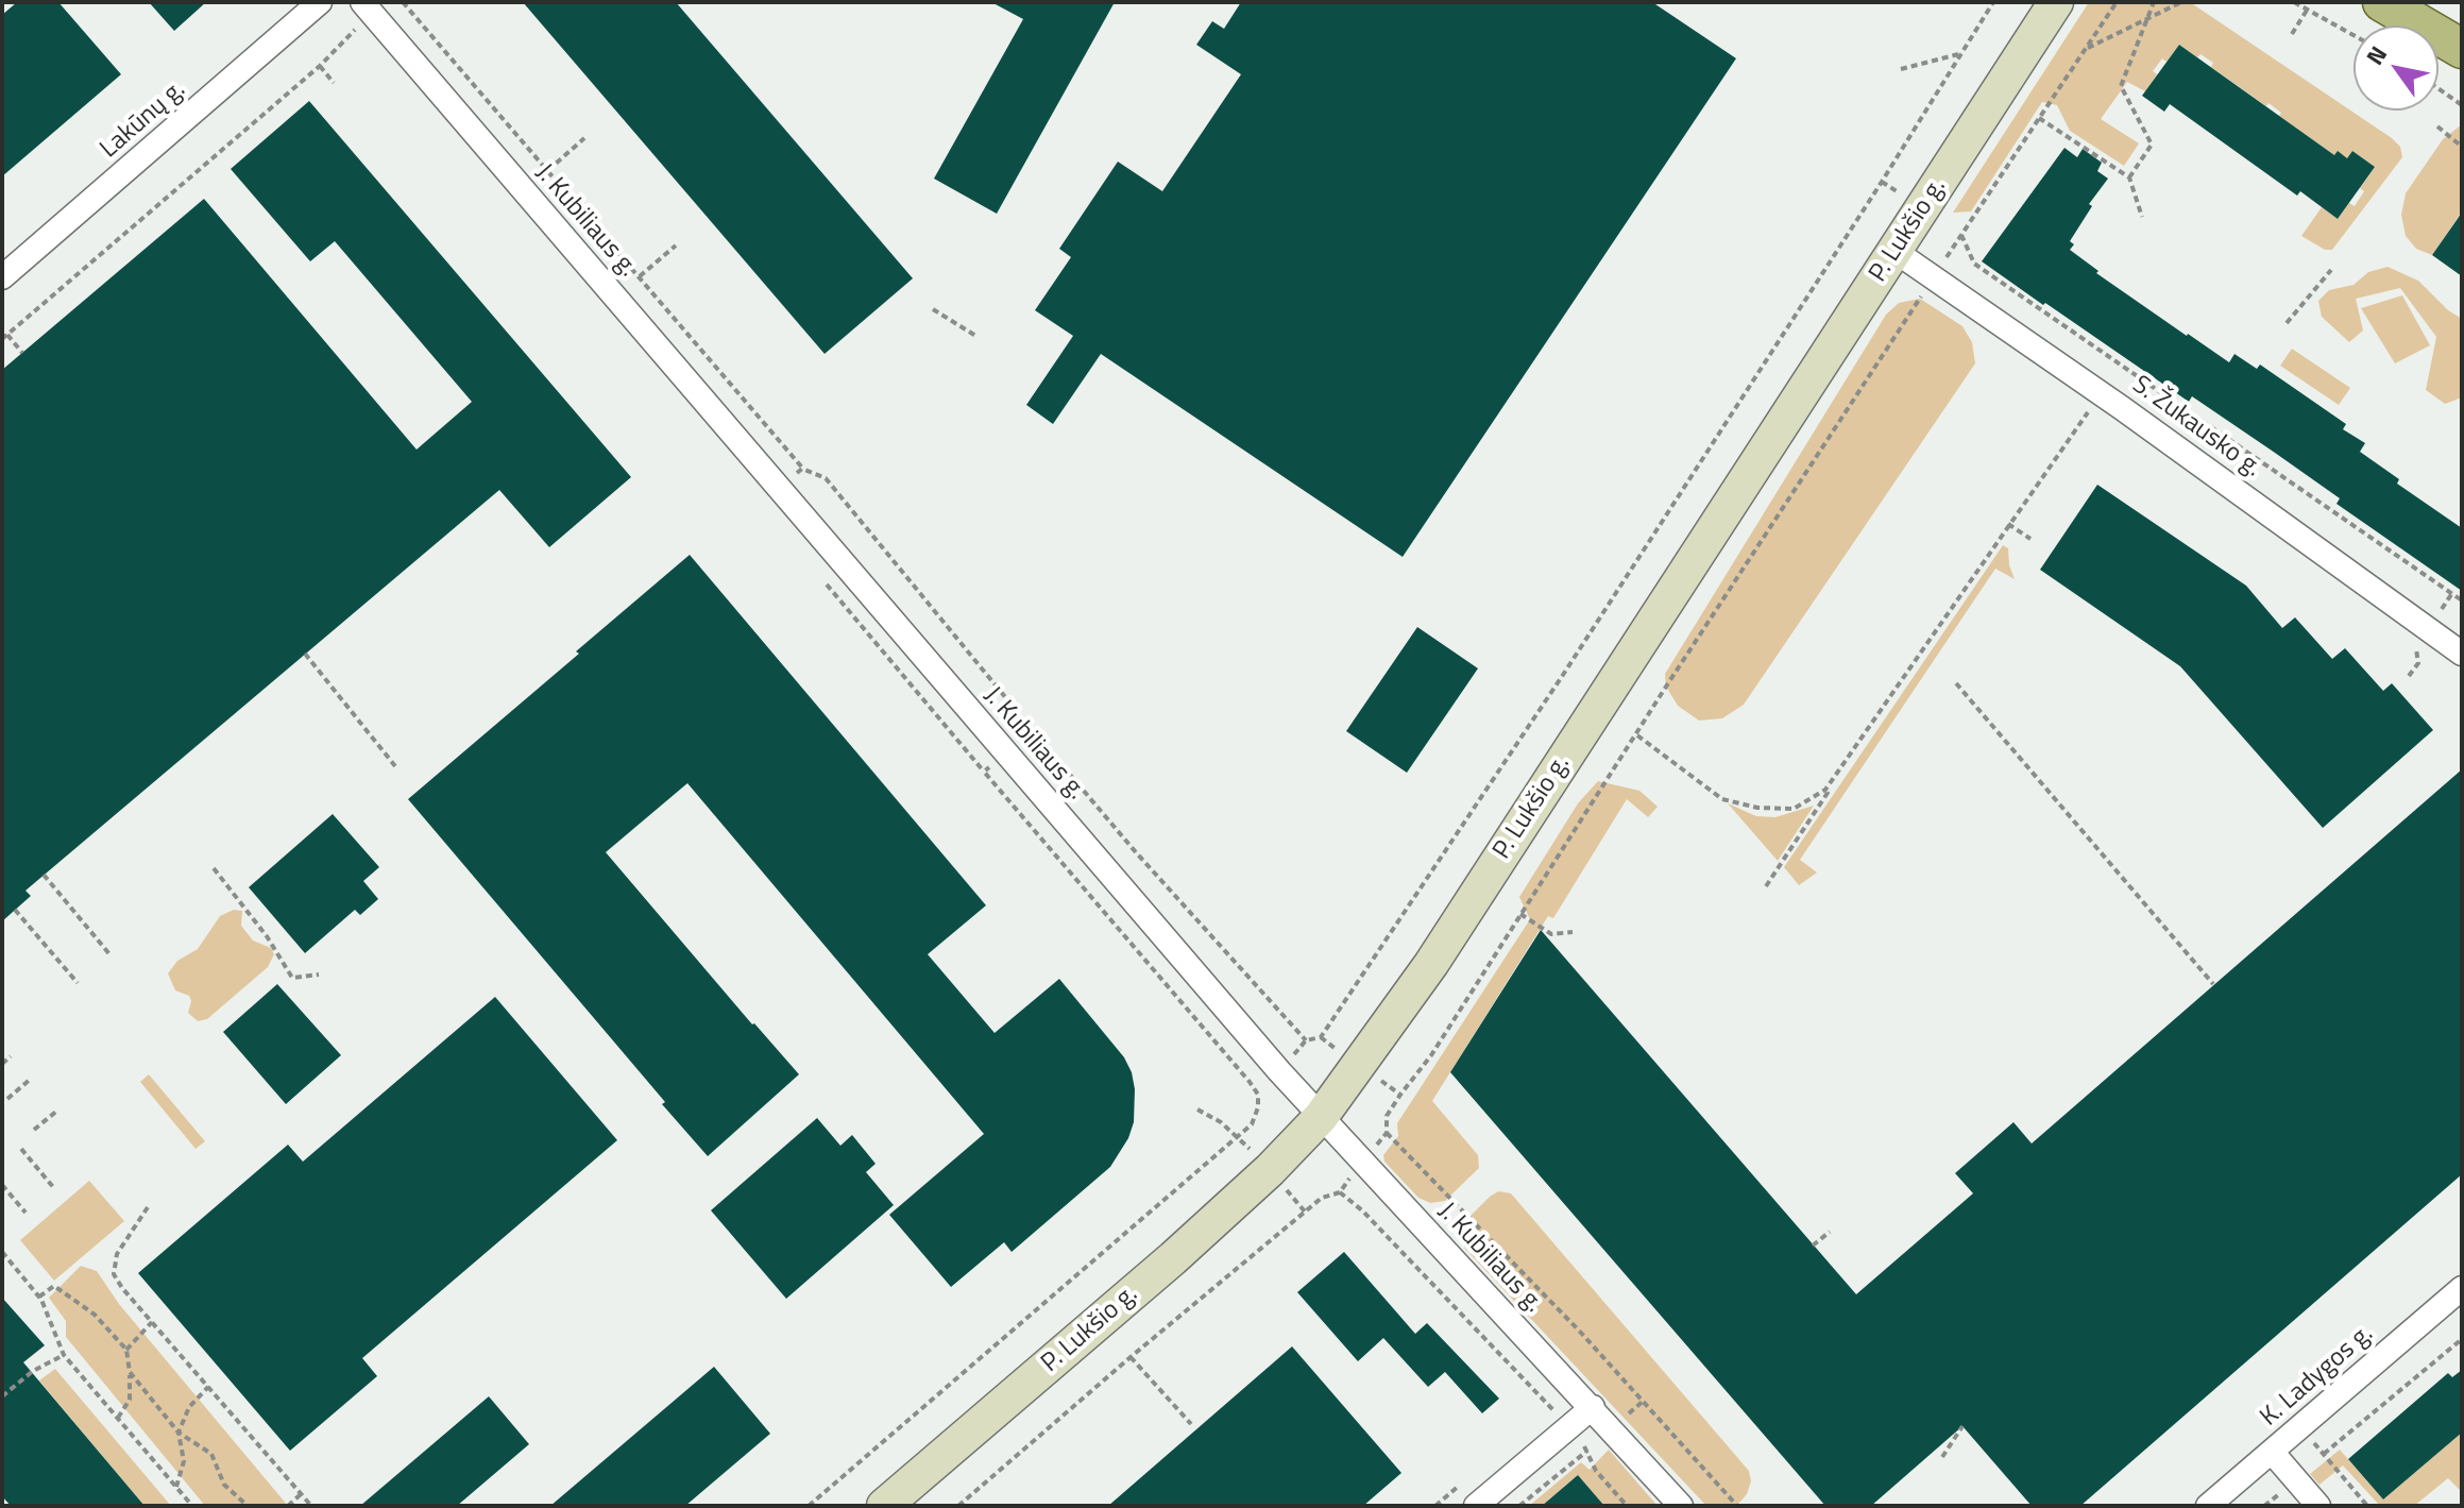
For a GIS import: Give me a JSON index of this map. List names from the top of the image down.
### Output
{
  "streets": {
    "street": [
      "Lakūnų g.",
      "J. Kubiliaus g.",
      "P. Lukšio g.",
      "S. Žukausko g.",
      "K. Ladygos g."
    ]
  },
  "crossings": [
    ["J. Kubiliaus g.", "P. Lukšio g."],
    ["P. Lukšio g.", "S. Žukausko g."]
  ],
  "north": "top left"
}
